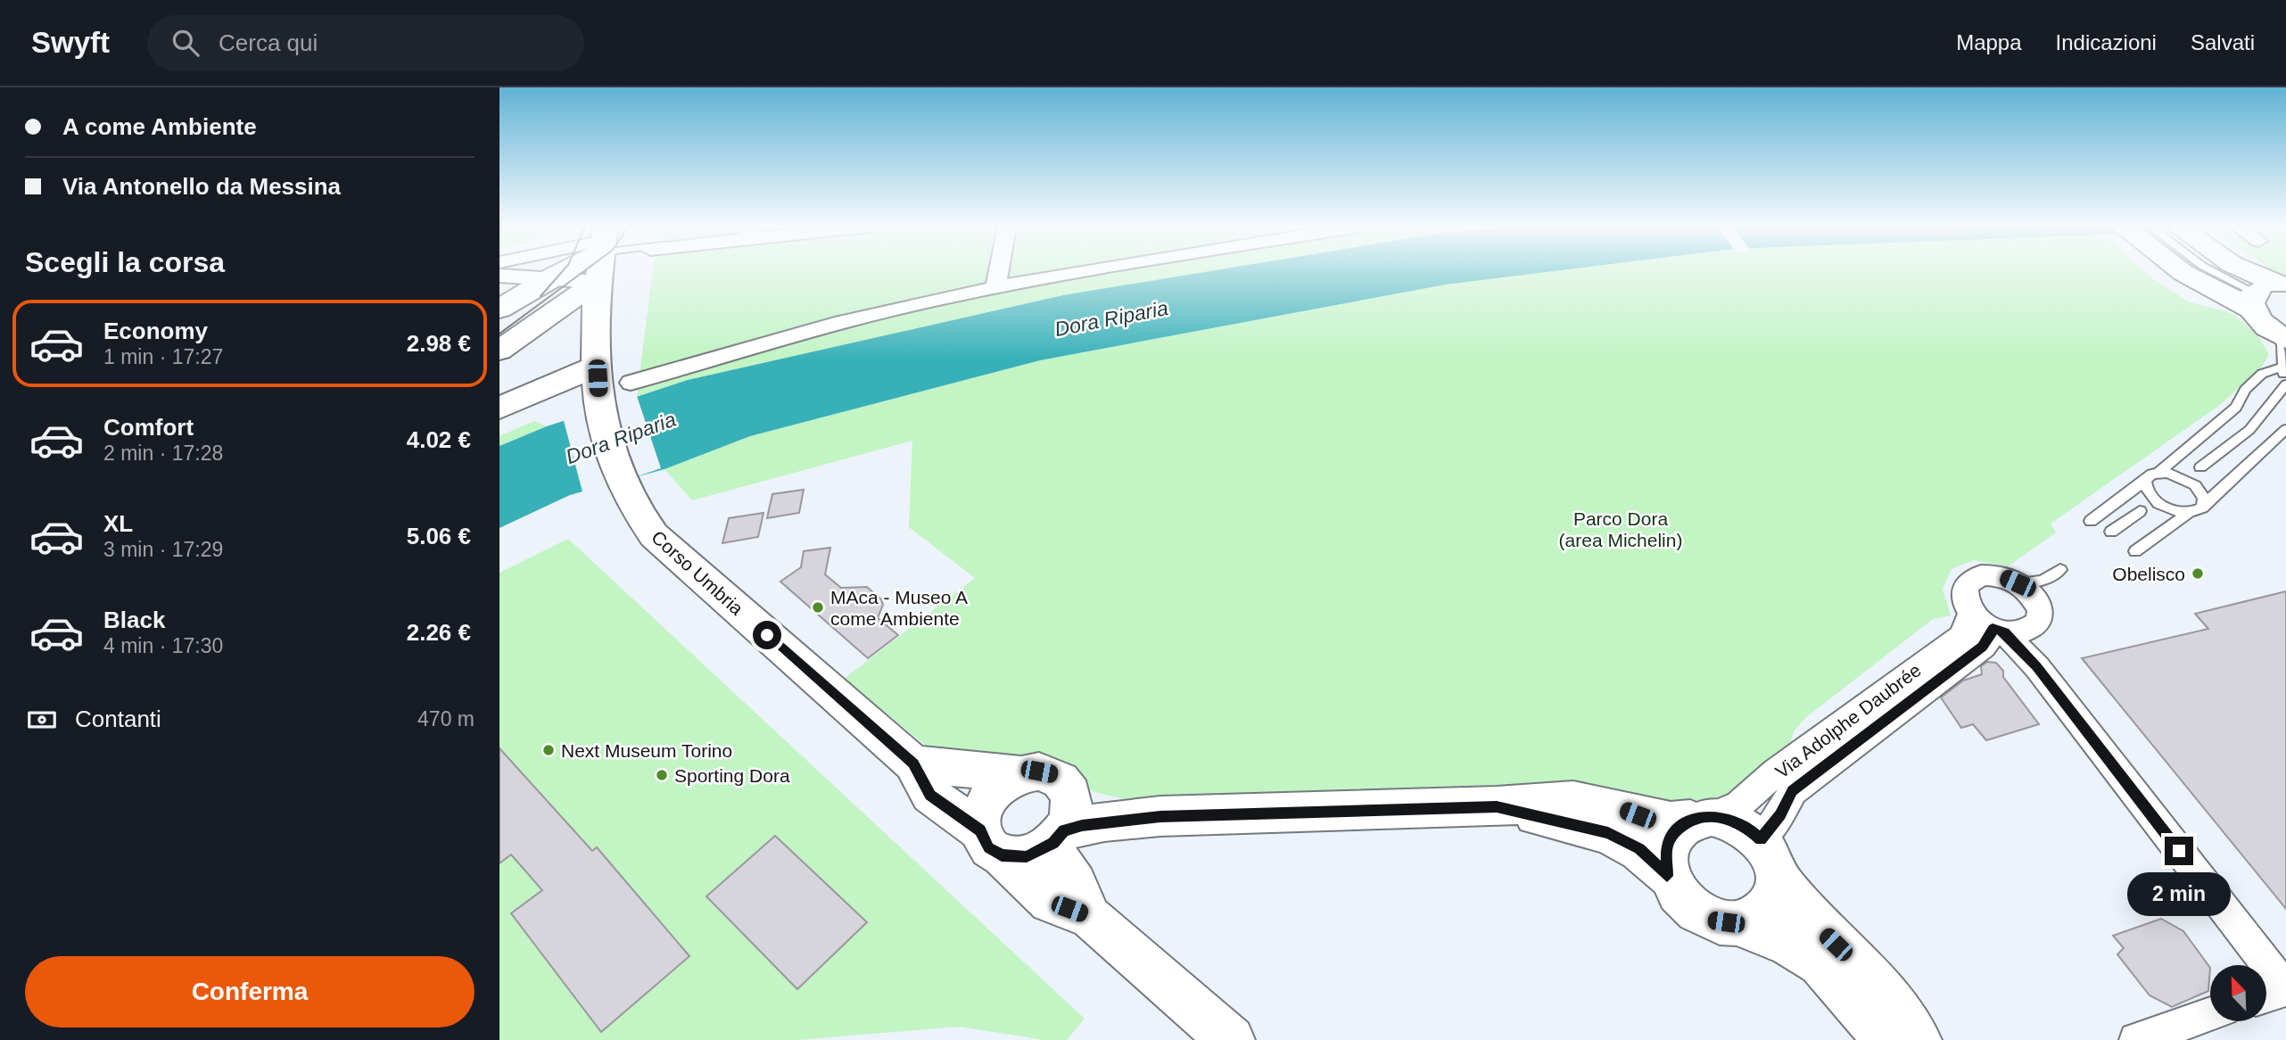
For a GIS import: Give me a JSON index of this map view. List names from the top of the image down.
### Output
{
  "streets": {
    "street": ["Corso Umbria", "Via Adolphe Daubrée"]
  },
  "water": ["Dora Riparia"],
  "parks": ["Parco Dora (area Michelin)"],
  "places": [
    "Obelisco",
    "MAca - Museo A come Ambiente",
    "Next Museum Torino",
    "Sporting Dora"
  ],
  "north": "top left",
  "page": {
    "header": "Swyft",
    "search": "Cerca qui",
    "nav": ["Mappa", "Indicazioni", "Salvati"],
    "banner": ["A come Ambiente", "Via Antonello da Messina"],
    "heading": "Scegli la corsa",
    "list": [
      {
        "name": "Economy",
        "note": "1 min · 17:27",
        "value": "2.98 €"
      },
      {
        "name": "Comfort",
        "note": "2 min · 17:28",
        "value": "4.02 €"
      },
      {
        "name": "XL",
        "note": "3 min · 17:29",
        "value": "5.06 €"
      },
      {
        "name": "Black",
        "note": "4 min · 17:30",
        "value": "2.26 €"
      }
    ],
    "pay": ["Contanti", "470 m"],
    "bubble": "2 min",
    "buttons": "Conferma"
  }
}
